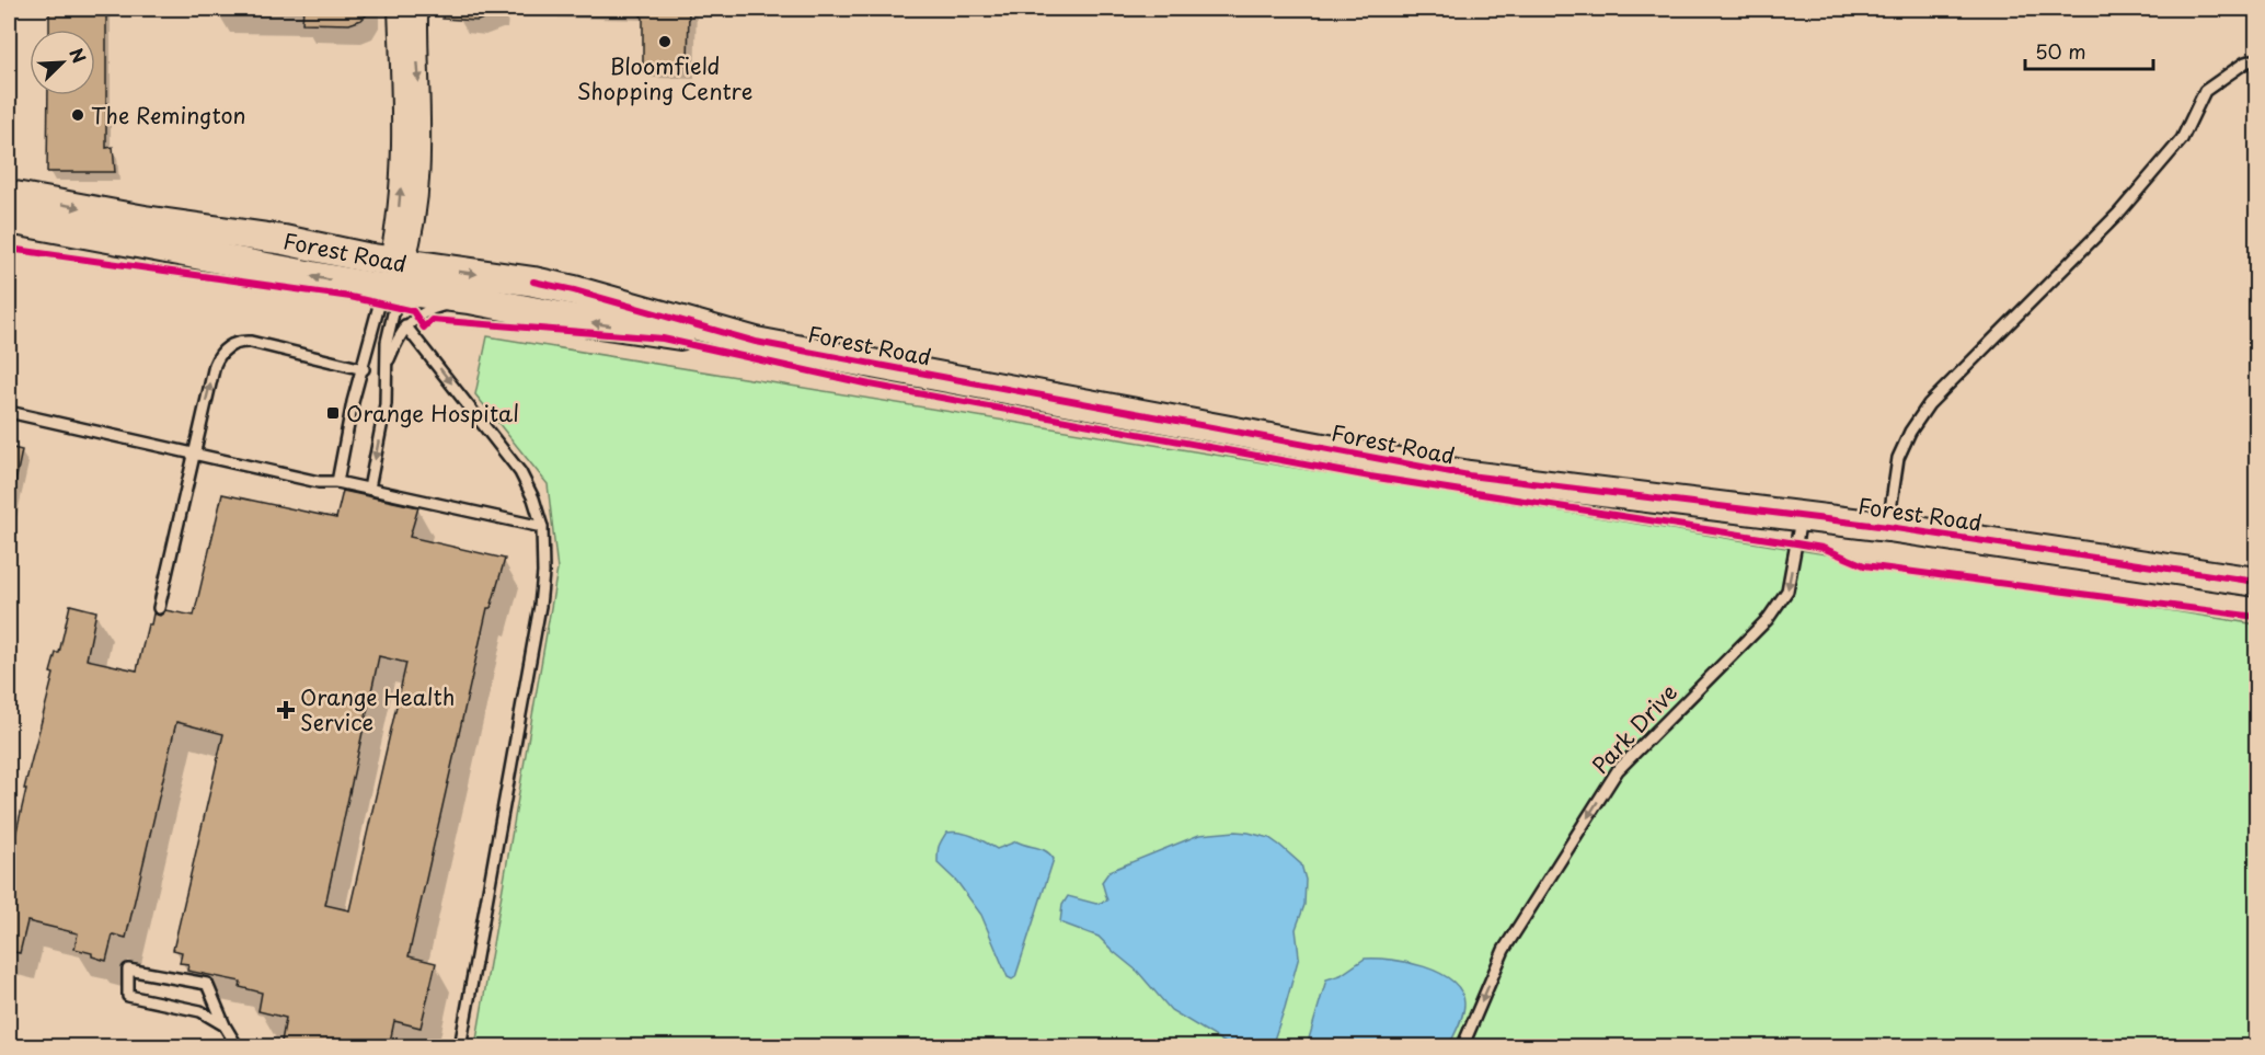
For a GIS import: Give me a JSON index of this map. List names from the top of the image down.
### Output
{
  "streets": {
    "main road": ["Forest Road"],
    "lane": ["Park Drive"]
  },
  "crossings": [
    ["Forest Road", "Park Drive"]
  ],
  "one_way": ["Park Drive"],
  "places": {
    "other": ["Bloomfield Shopping Centre", "The Remington"],
    "transit": ["Orange Hospital"],
    "health": ["Orange Health Service"]
  },
  "scale_bar": "50 m",
  "north": "top right"
}
